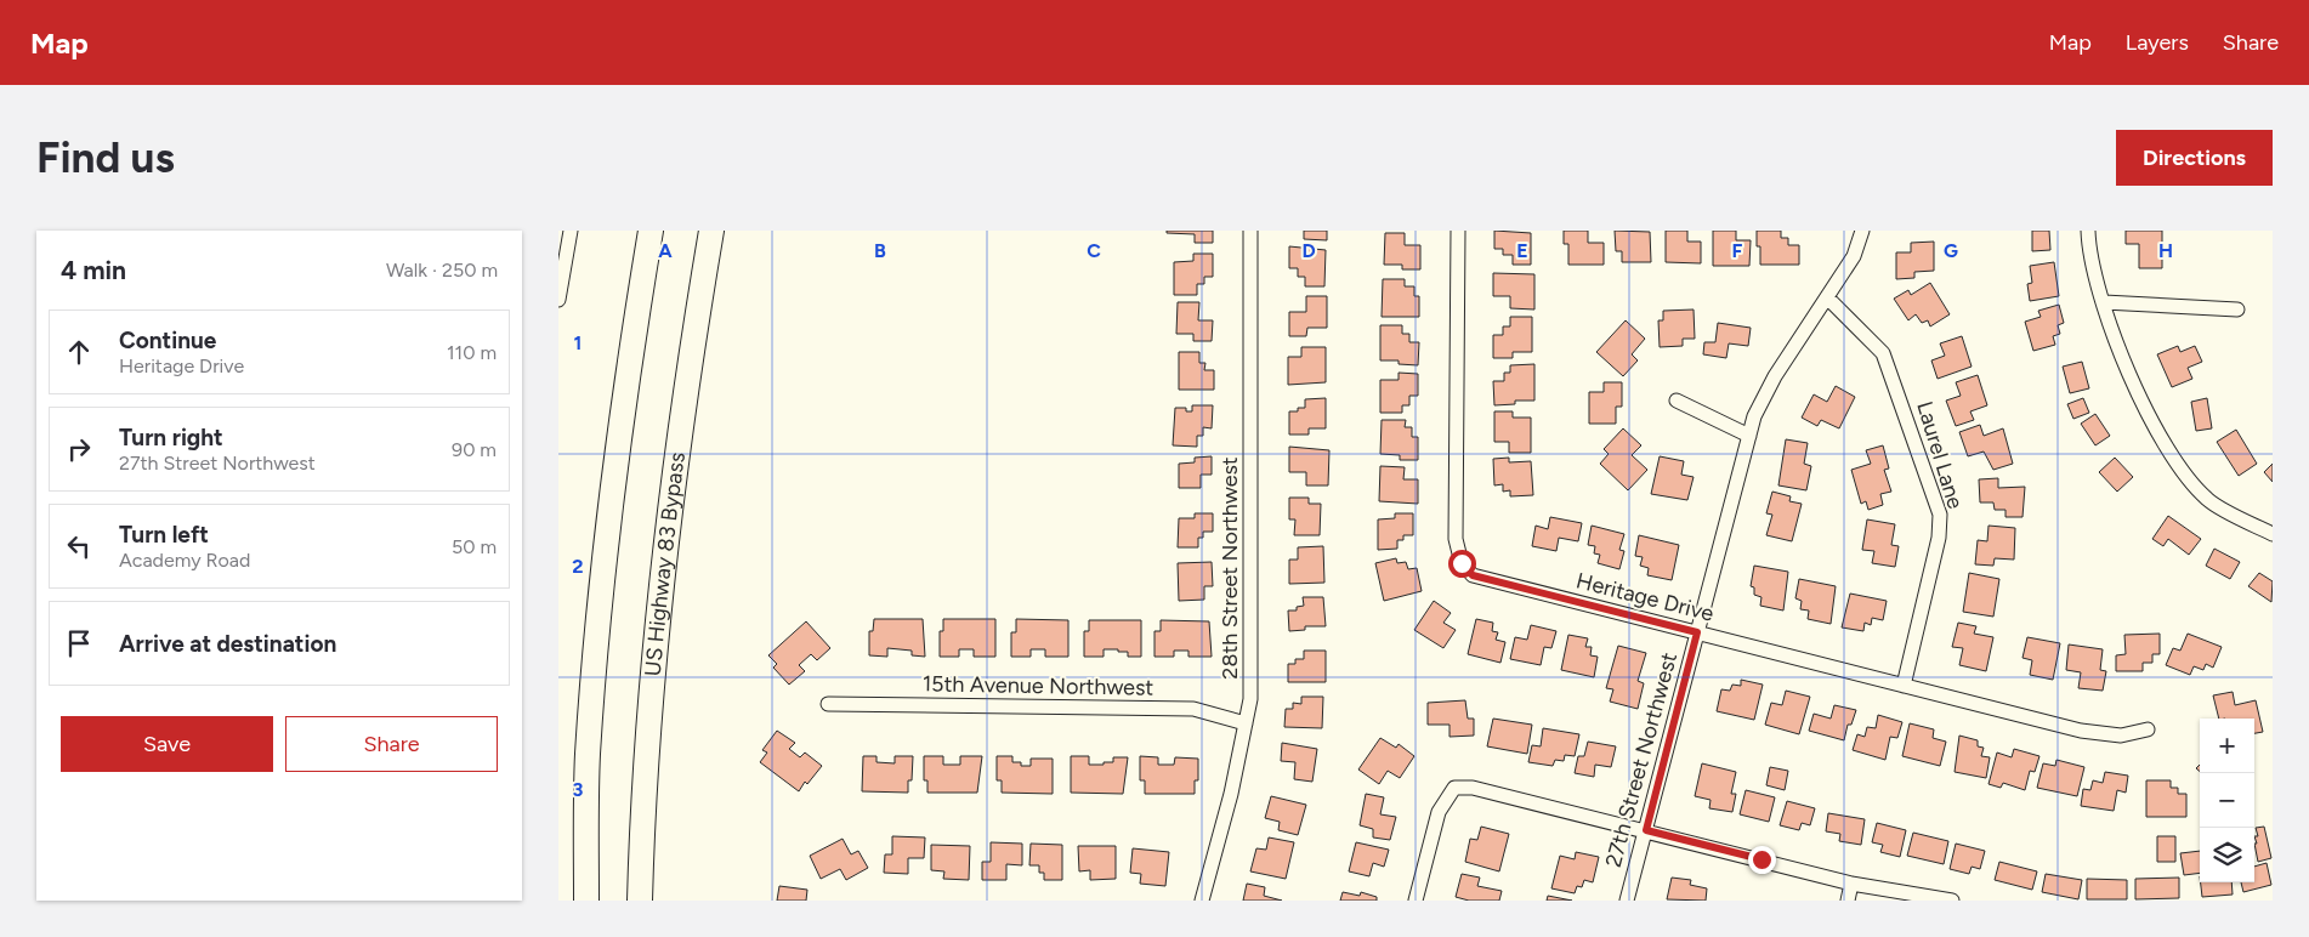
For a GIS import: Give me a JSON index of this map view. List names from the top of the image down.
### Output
{
  "streets": {
    "highway": ["US Highway 83 Bypass"],
    "street": [
      "Laurel Lane",
      "28th Street Northwest",
      "Heritage Drive",
      "15th Avenue Northwest",
      "27th Street Northwest"
    ]
  },
  "crossings": [
    ["Laurel Lane", "Heritage Drive"],
    ["Laurel Lane", "27th Street Northwest"],
    ["28th Street Northwest", "15th Avenue Northwest"],
    ["Heritage Drive", "27th Street Northwest"]
  ],
  "page": {
    "header": "Map",
    "nav": ["Map", "Layers", "Share"],
    "buttons": [
      "Directions",
      ["Save", "Share"]
    ],
    "title": "Find us",
    "heading": ["4 min", "Walk · 250 m"],
    "list": [
      ["Continue", "Heritage Drive", "110 m"],
      ["Turn right", "27th Street Northwest", "90 m"],
      ["Turn left", "Academy Road", "50 m"],
      "Arrive at destination"
    ],
    "map_buttons": ["+", "−"]
  },
  "grid": {
    "columns": [
      "A",
      "B",
      "C",
      "D",
      "E",
      "F",
      "G",
      "H"
    ],
    "rows": ["1", "2", "3"]
  }
}
